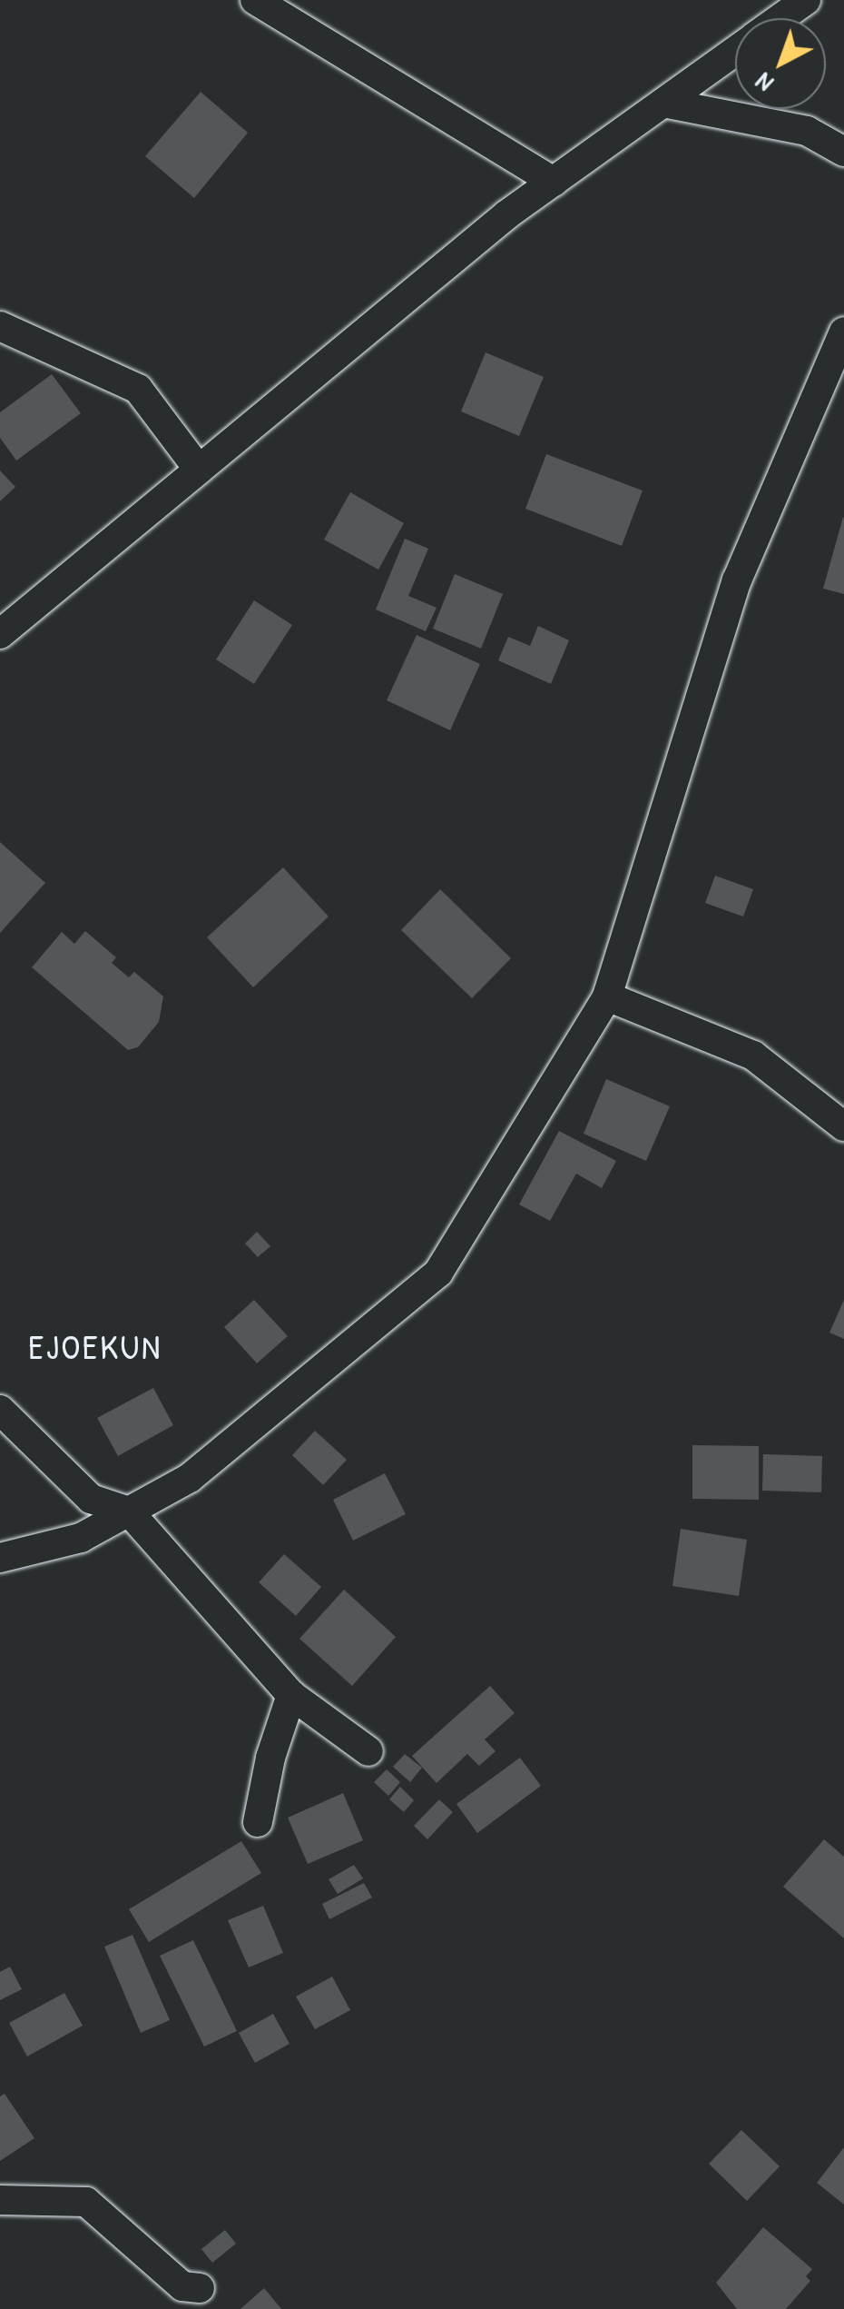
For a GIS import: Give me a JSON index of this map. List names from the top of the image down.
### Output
{
  "districts": ["EJOEKUN"],
  "north": "bottom left"
}
